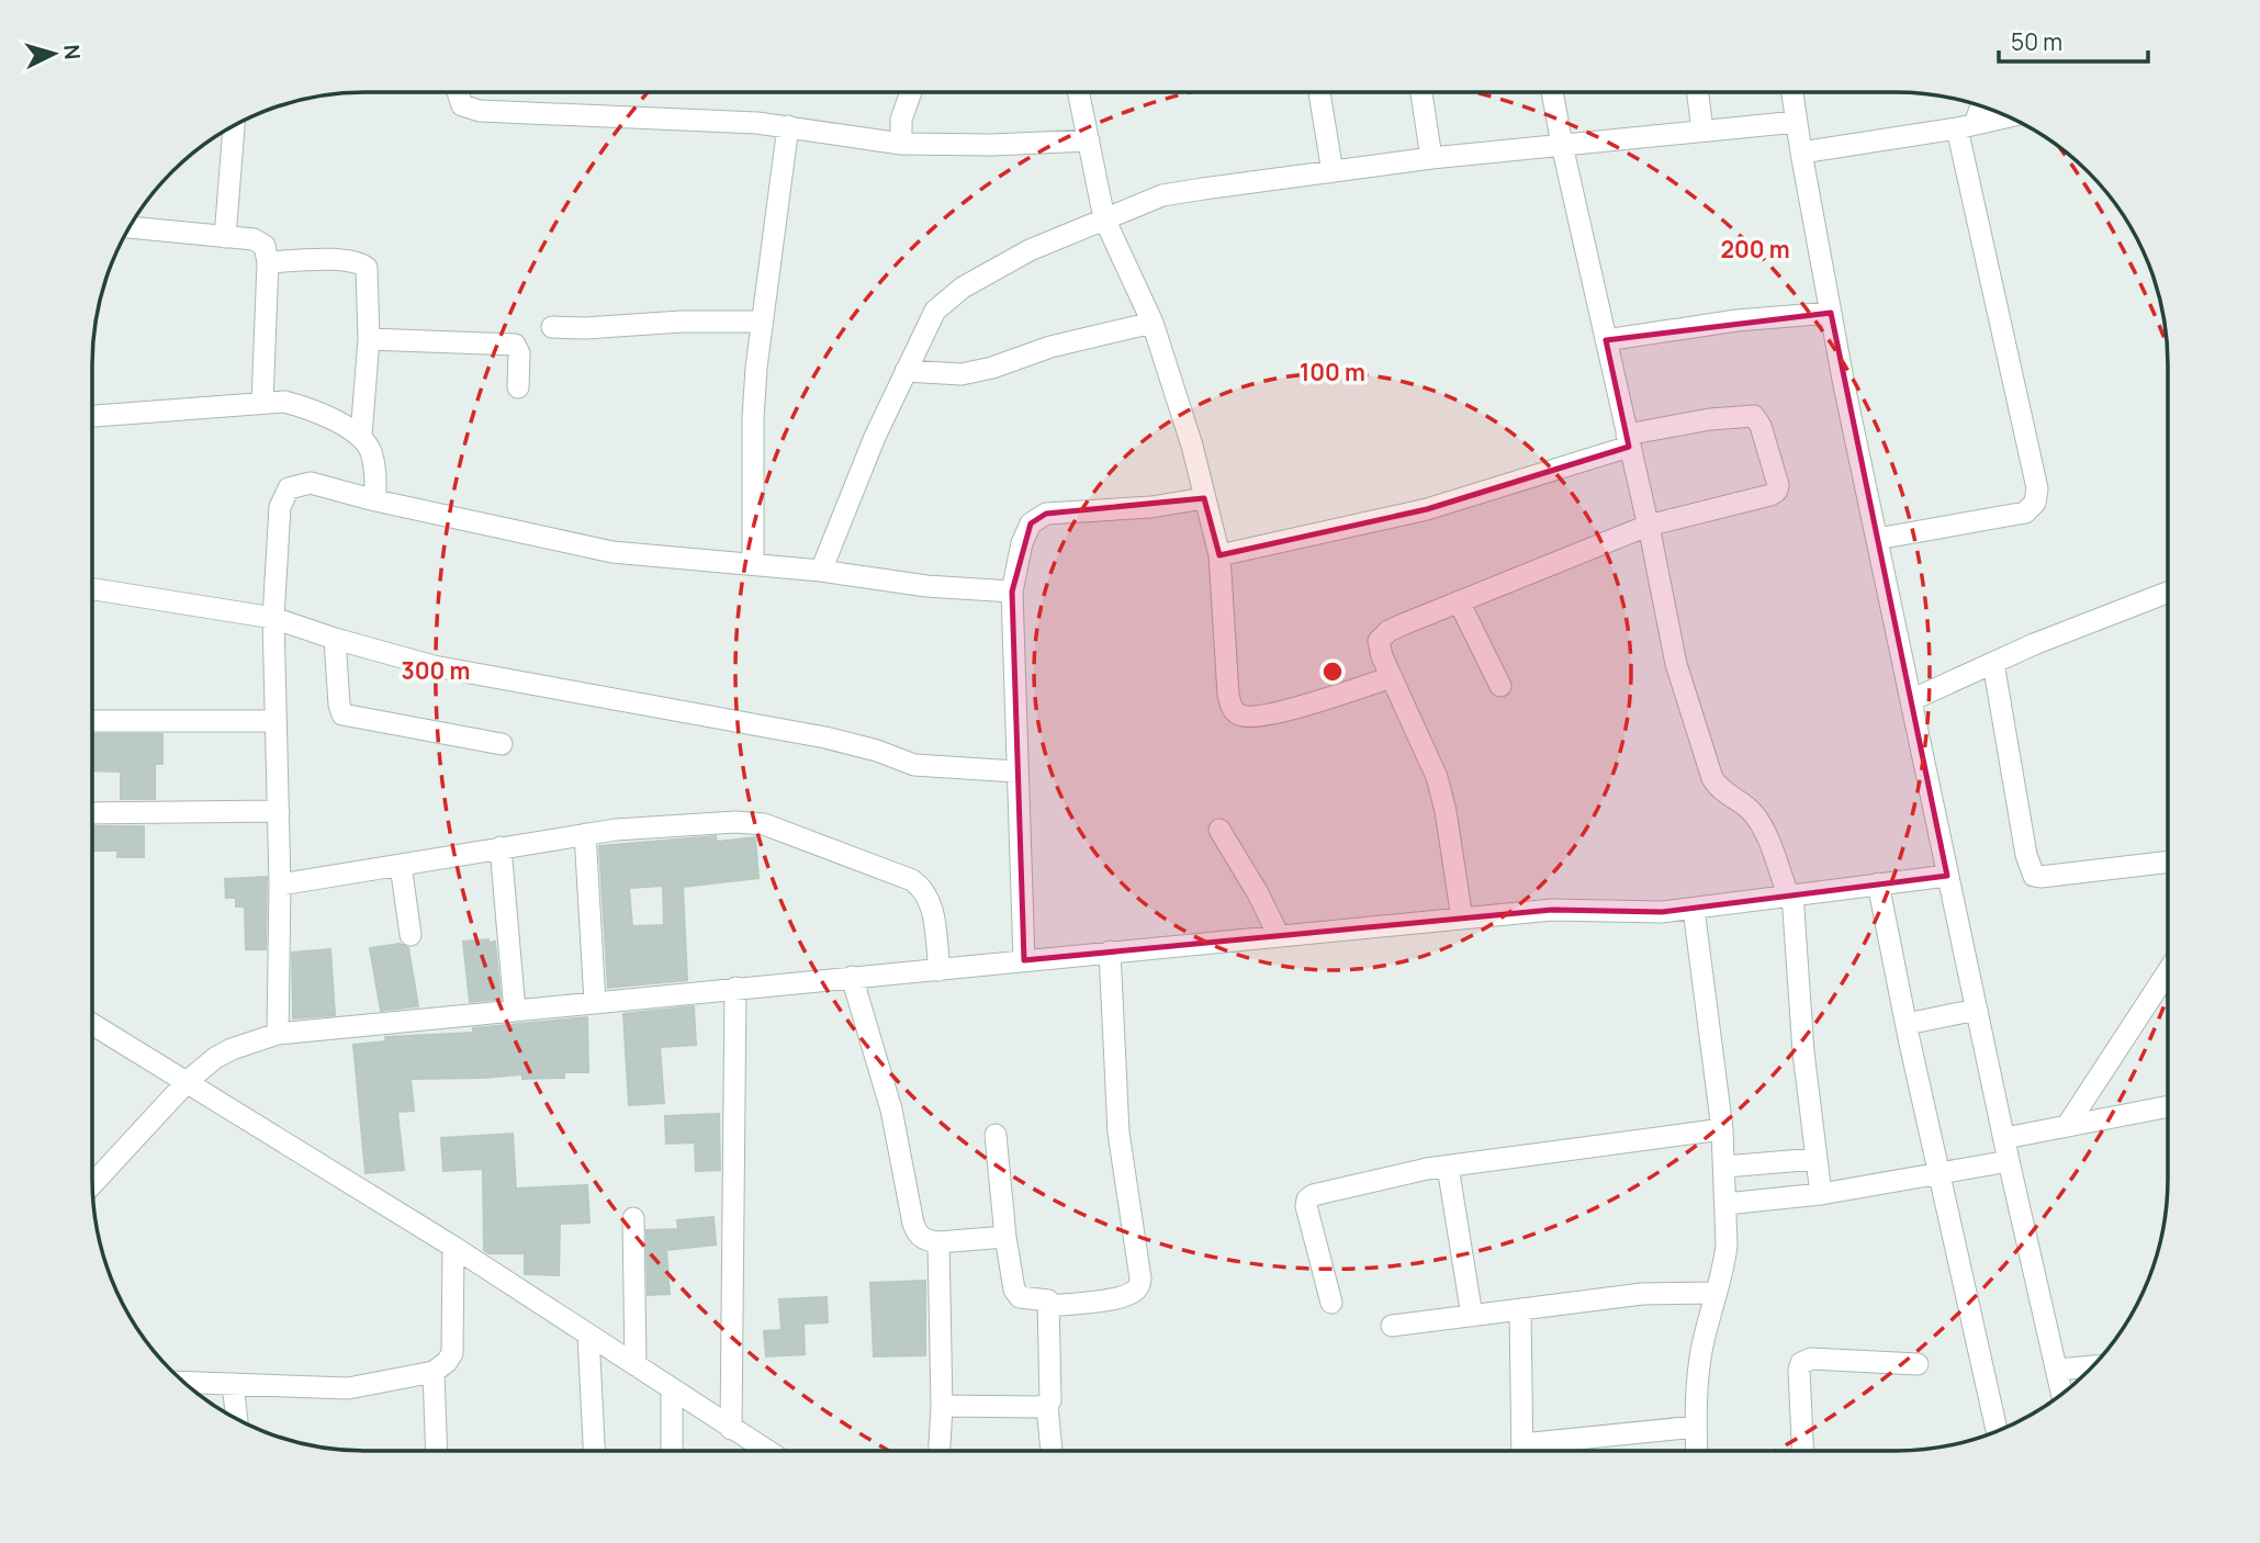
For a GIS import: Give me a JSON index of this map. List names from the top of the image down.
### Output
{
  "scale_bar": "50 m",
  "north": "right",
  "rings": ["200 m", "100 m", "300 m"]
}
